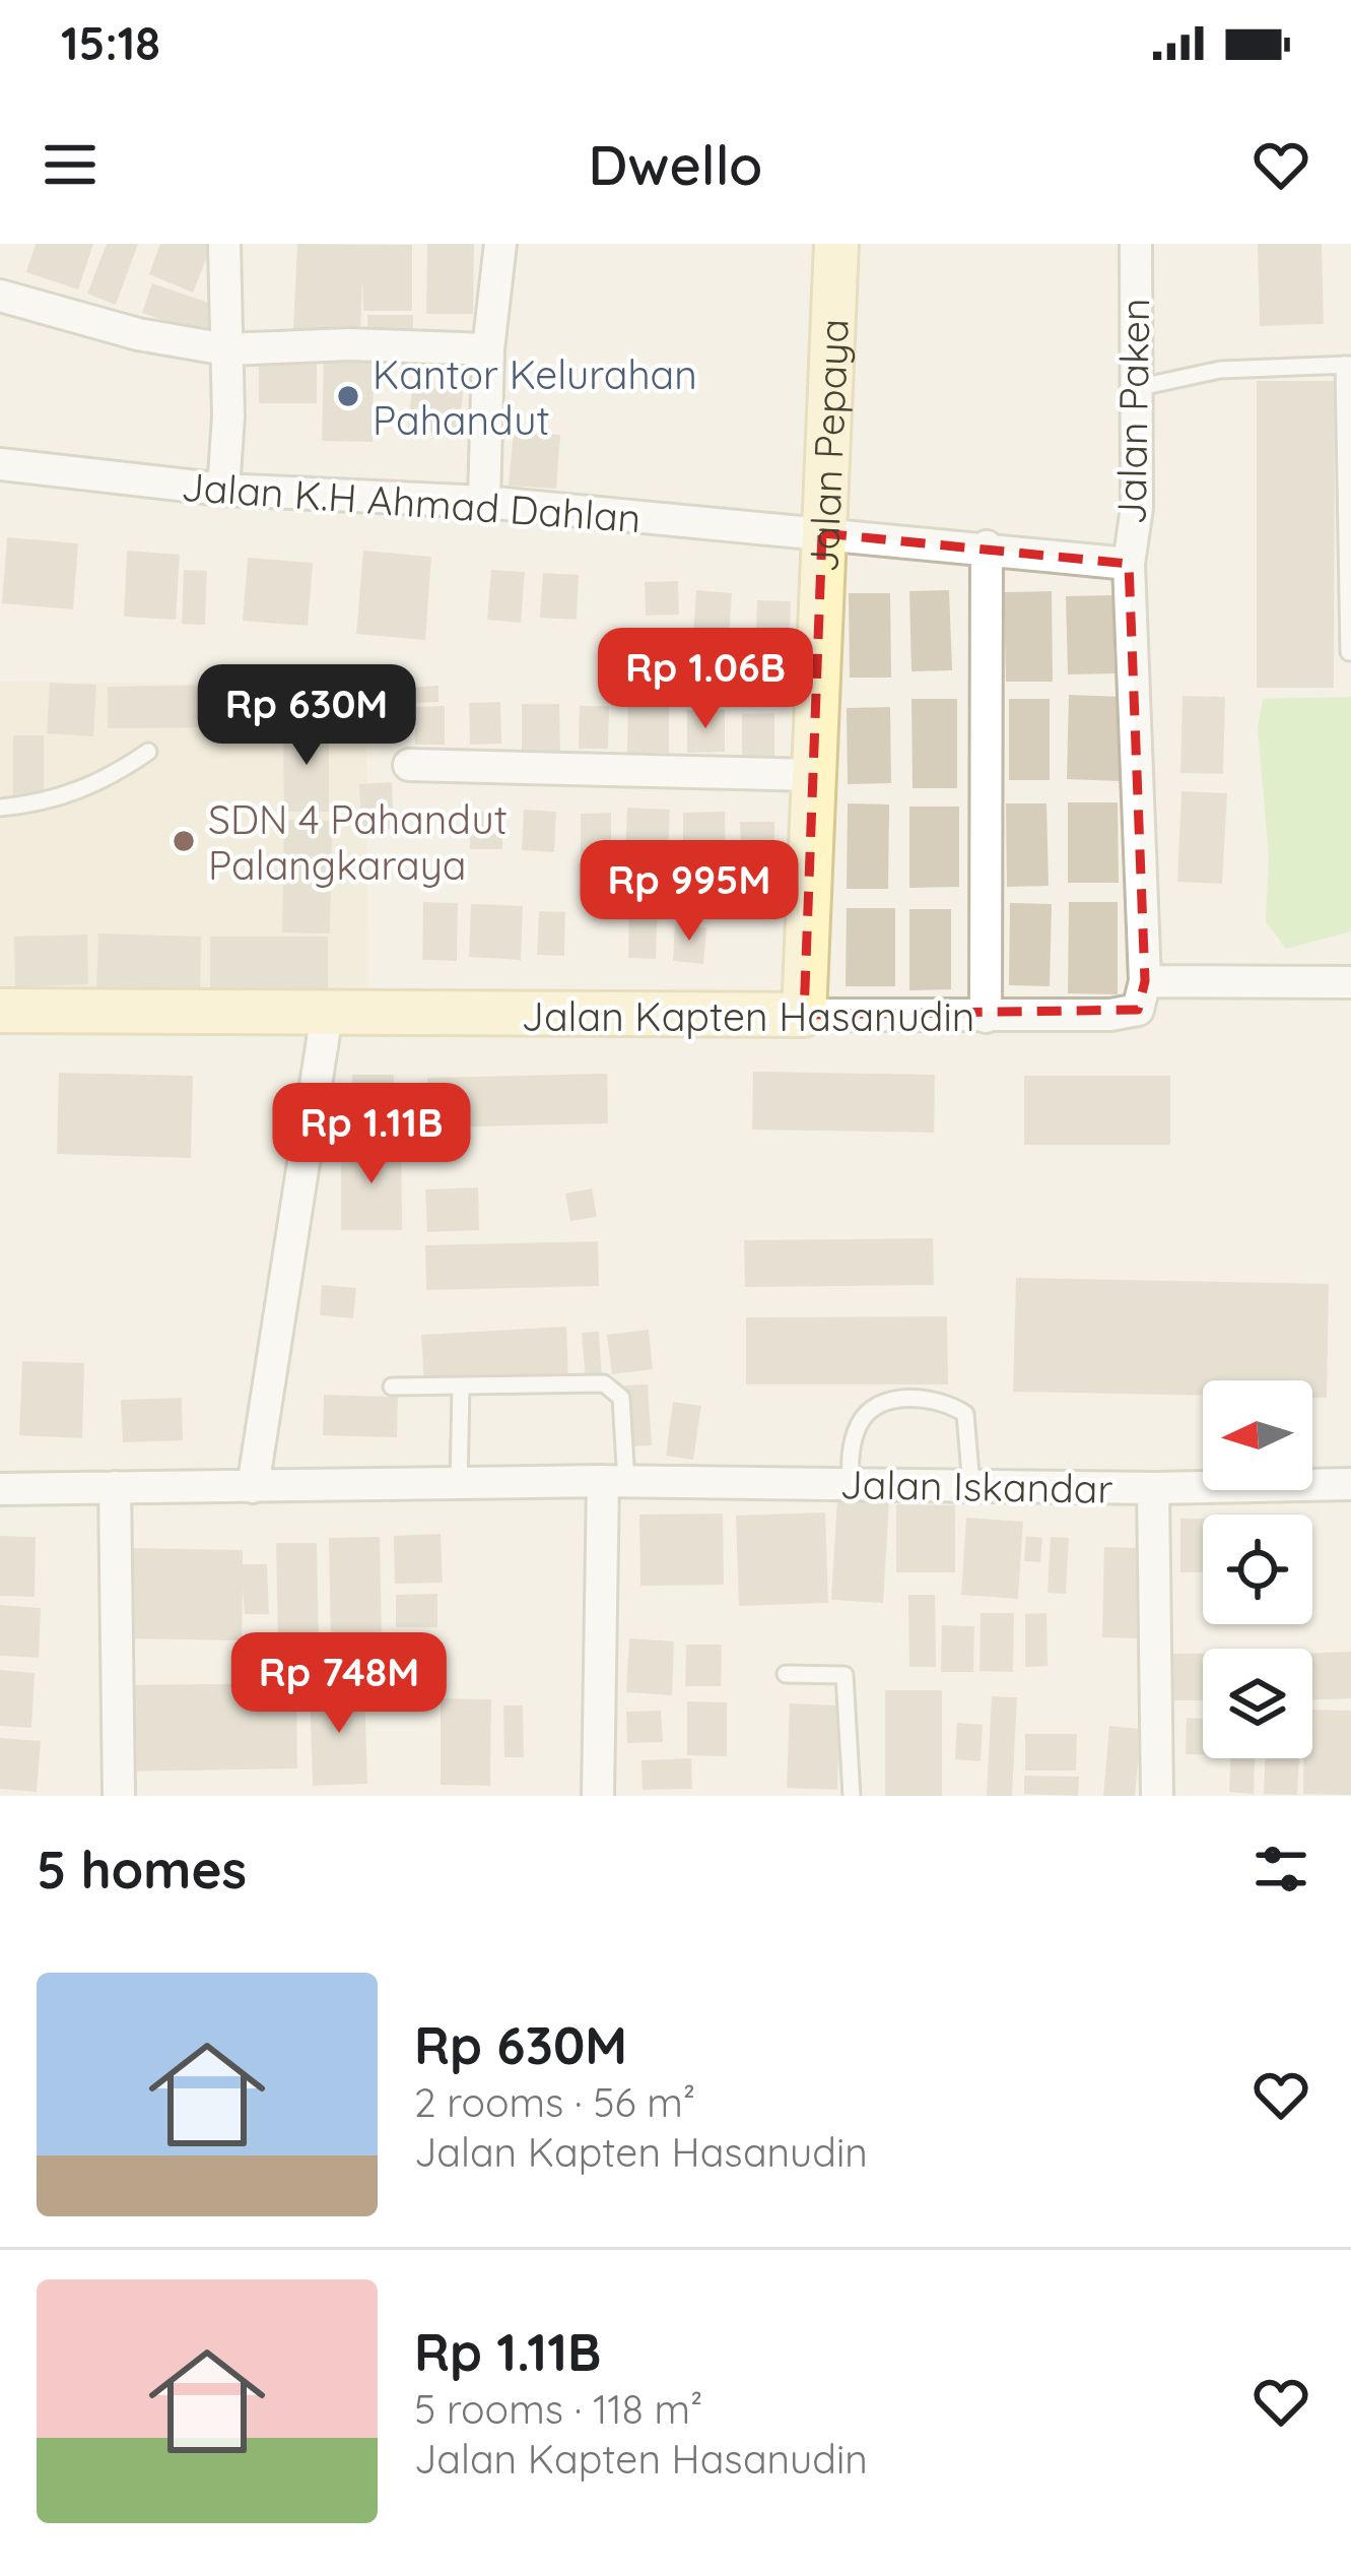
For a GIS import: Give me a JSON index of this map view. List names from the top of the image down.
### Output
{
  "streets": {
    "street": [
      "Jalan Paken",
      "Jalan Pepaya",
      "Jalan K.H Ahmad Dahlan",
      "Jalan Kapten Hasanudin",
      "Jalan Iskandar"
    ]
  },
  "crossings": [
    ["Jalan Paken", "Jalan Pepaya"],
    ["Jalan Paken", "Jalan K.H Ahmad Dahlan"],
    ["Jalan Pepaya", "Jalan K.H Ahmad Dahlan"],
    ["Jalan Pepaya", "Jalan Kapten Hasanudin"]
  ],
  "places": ["Kantor Kelurahan Pahandut", "SDN 4 Pahandut Palangkaraya"],
  "north": "left",
  "page": {
    "status": "15:18",
    "header": "Dwello",
    "price": [
      "Rp 1.06B",
      "Rp 630M",
      "Rp 995M",
      "Rp 1.11B",
      "Rp 748M"
    ],
    "heading": "5 homes",
    "list": [
      {
        "name": "Rp 630M",
        "note": "2 rooms · 56 m² · Jalan Kapten Hasanudin"
      },
      {
        "name": "Rp 1.11B",
        "note": "5 rooms · 118 m² · Jalan Kapten Hasanudin"
      }
    ]
  }
}
